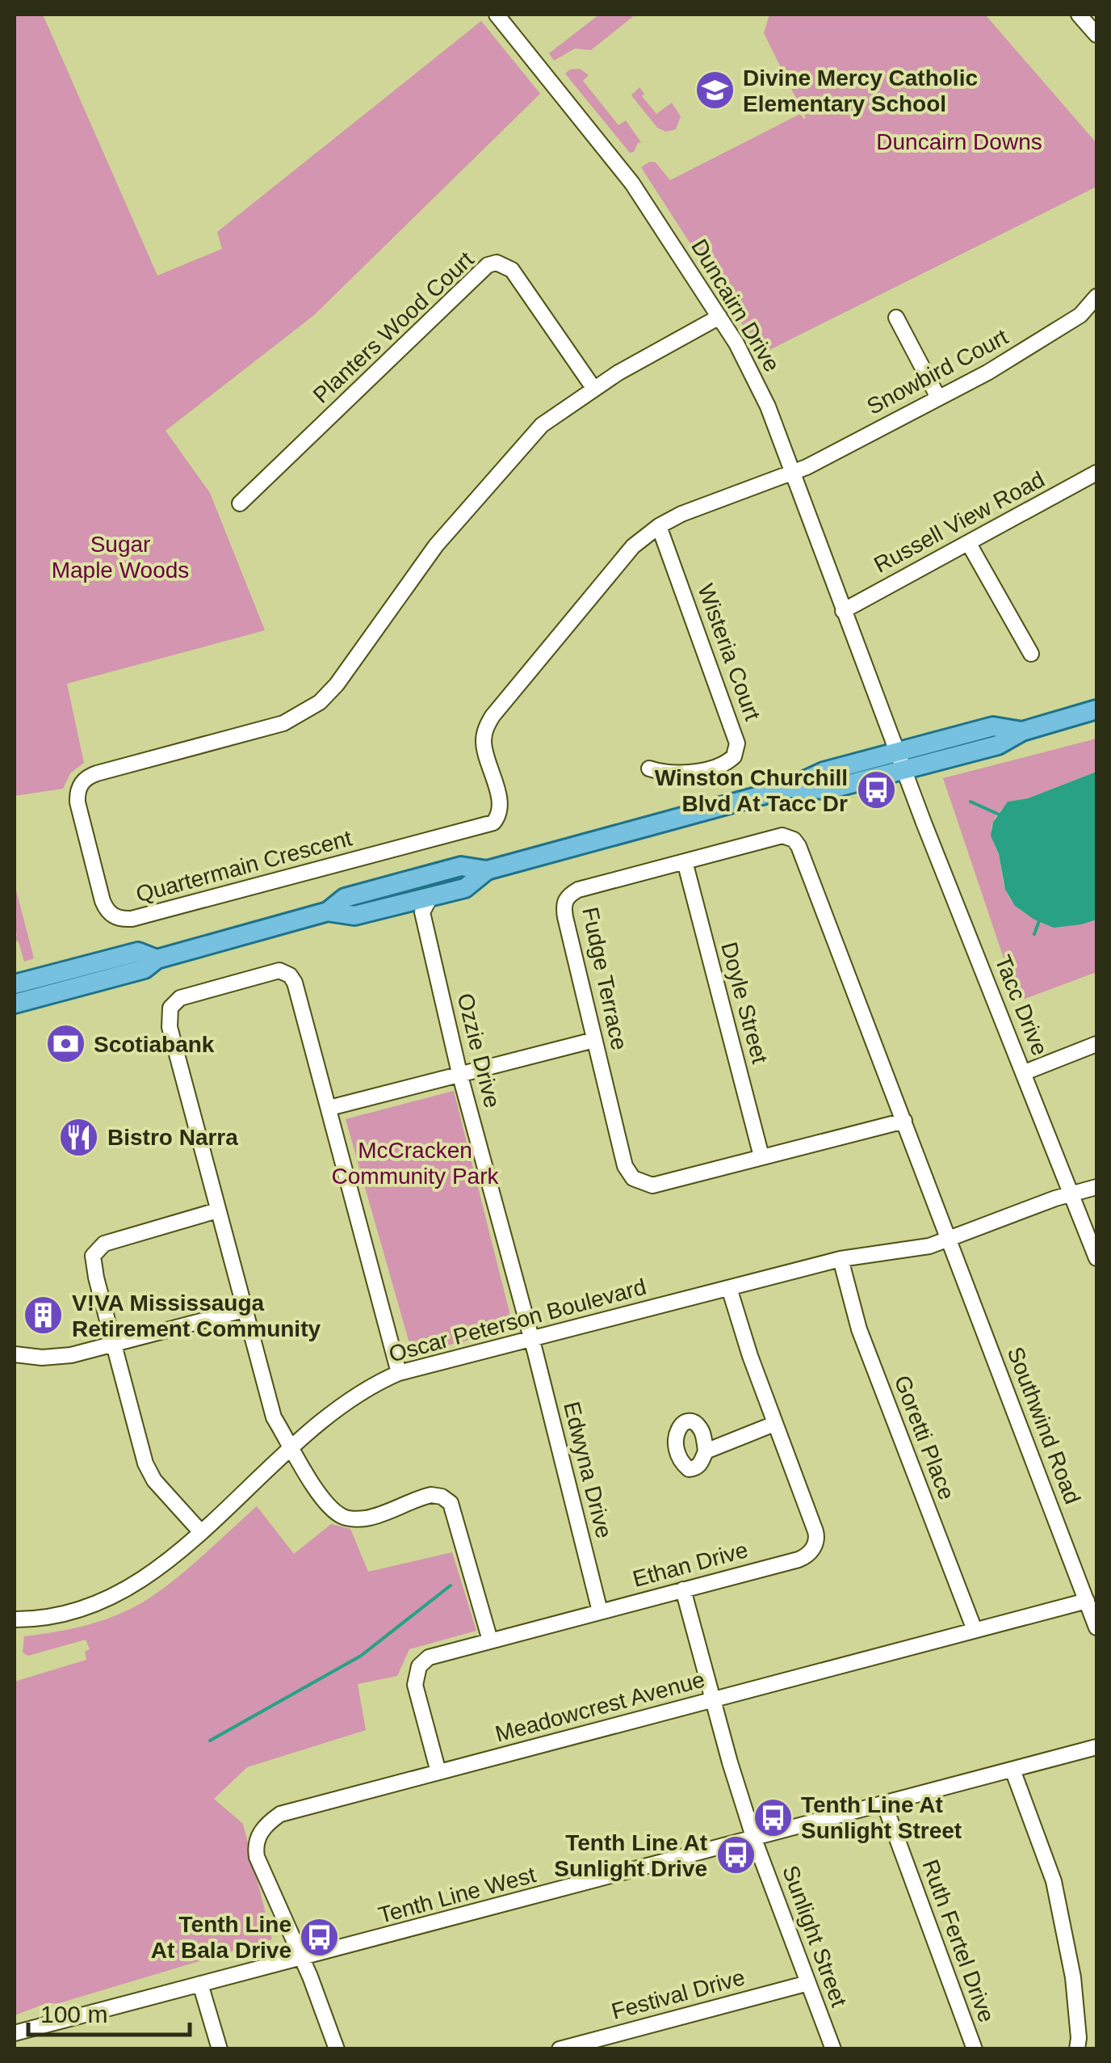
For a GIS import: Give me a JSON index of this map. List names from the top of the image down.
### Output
{
  "streets": {
    "street": [
      "Duncairn Drive",
      "Planters Wood Court",
      "Snowbird Court",
      "Russell View Road",
      "Wisteria Court",
      "Quartermain Crescent",
      "Fudge Terrace",
      "Doyle Street",
      "Tacc Drive",
      "Ozzie Drive",
      "Oscar Peterson Boulevard",
      "Southwind Road",
      "Goretti Place",
      "Edwyna Drive",
      "Ethan Drive",
      "Meadowcrest Avenue",
      "Tenth Line West",
      "Sunlight Street",
      "Ruth Fertel Drive",
      "Festival Drive"
    ]
  },
  "crossings": [
    ["Duncairn Drive", "Snowbird Court"],
    ["Duncairn Drive", "Russell View Road"],
    ["Duncairn Drive", "Quartermain Crescent"],
    ["Duncairn Drive", "Tacc Drive"],
    ["Planters Wood Court", "Quartermain Crescent"],
    ["Snowbird Court", "Quartermain Crescent"],
    ["Wisteria Court", "Quartermain Crescent"],
    ["Fudge Terrace", "Doyle Street"],
    ["Fudge Terrace", "Oscar Peterson Boulevard"],
    ["Fudge Terrace", "Southwind Road"],
    ["Tacc Drive", "Oscar Peterson Boulevard"],
    ["Ozzie Drive", "Oscar Peterson Boulevard"],
    ["Ozzie Drive", "Edwyna Drive"],
    ["Oscar Peterson Boulevard", "Southwind Road"],
    ["Oscar Peterson Boulevard", "Goretti Place"],
    ["Oscar Peterson Boulevard", "Edwyna Drive"],
    ["Oscar Peterson Boulevard", "Ethan Drive"],
    ["Southwind Road", "Meadowcrest Avenue"],
    ["Goretti Place", "Meadowcrest Avenue"],
    ["Edwyna Drive", "Ethan Drive"],
    ["Ethan Drive", "Meadowcrest Avenue"],
    ["Ethan Drive", "Sunlight Street"],
    ["Meadowcrest Avenue", "Tenth Line West"],
    ["Meadowcrest Avenue", "Sunlight Street"],
    ["Tenth Line West", "Sunlight Street"],
    ["Tenth Line West", "Ruth Fertel Drive"],
    ["Sunlight Street", "Festival Drive"]
  ],
  "parks": ["Duncairn Downs", "Sugar Maple Woods", "McCracken Community Park"],
  "places": {
    "school or university": ["Divine Mercy Catholic Elementary School"],
    "bus stop": [
      "Winston Churchill Blvd At Tacc Dr",
      "Tenth Line At Sunlight Street",
      "Tenth Line At Sunlight Drive",
      "Tenth Line At Bala Drive"
    ],
    "bank": ["Scotiabank"],
    "restaurant": ["Bistro Narra"],
    "building": ["V!VA Mississauga Retirement Community"]
  },
  "scale_bar": "100 m"
}
